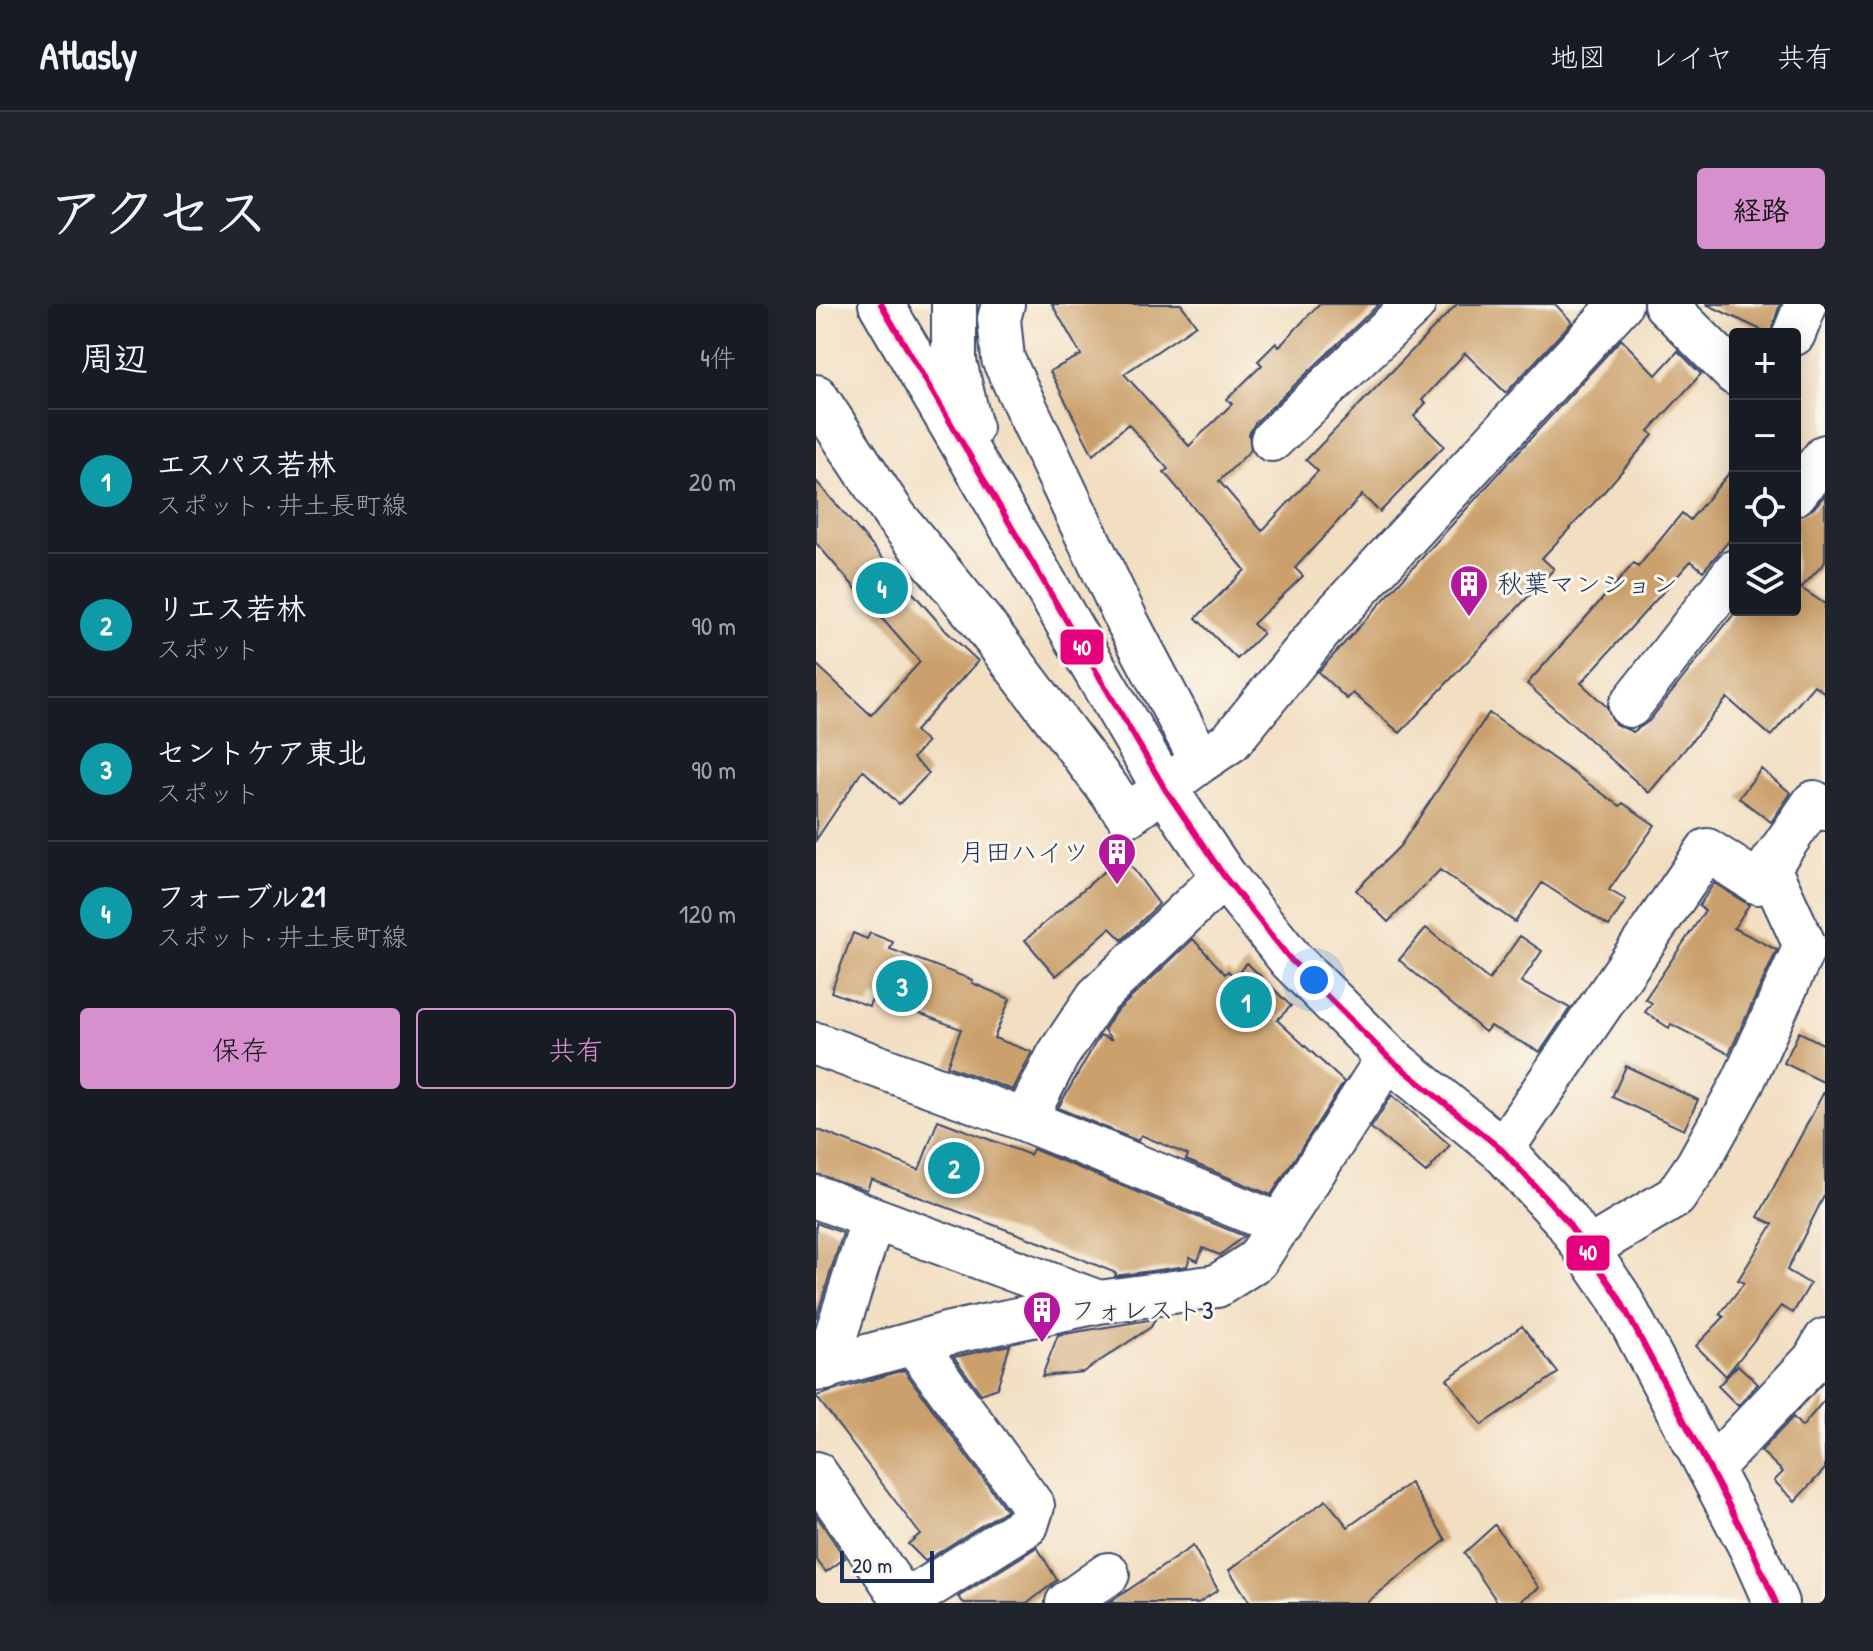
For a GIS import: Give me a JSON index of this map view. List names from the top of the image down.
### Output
{
  "places": {
    "building": ["秋葉マンション", "月田ハイツ", "フォレスト3"]
  },
  "lines": ["transit line 40"],
  "scale_bar": "20 m",
  "page": {
    "header": "Atlasly",
    "nav": ["地図", "レイヤ", "共有"],
    "title": "アクセス",
    "buttons": [
      "経路",
      ["保存", "共有"]
    ],
    "heading": ["周辺", "4件"],
    "map_buttons": ["+", "−"],
    "list": [
      {
        "mark": "1",
        "name": "エスパス若林",
        "note": "スポット · 井土長町線",
        "value": "20 m"
      },
      {
        "mark": "2",
        "name": "リエス若林",
        "note": "スポット",
        "value": "90 m"
      },
      {
        "mark": "3",
        "name": "セントケア東北",
        "note": "スポット",
        "value": "90 m"
      },
      {
        "mark": "4",
        "name": "フォーブル21",
        "note": "スポット · 井土長町線",
        "value": "120 m"
      }
    ],
    "pins": [
      "4",
      "3",
      "1",
      "2"
    ],
    "scale": "20 m"
  }
}
